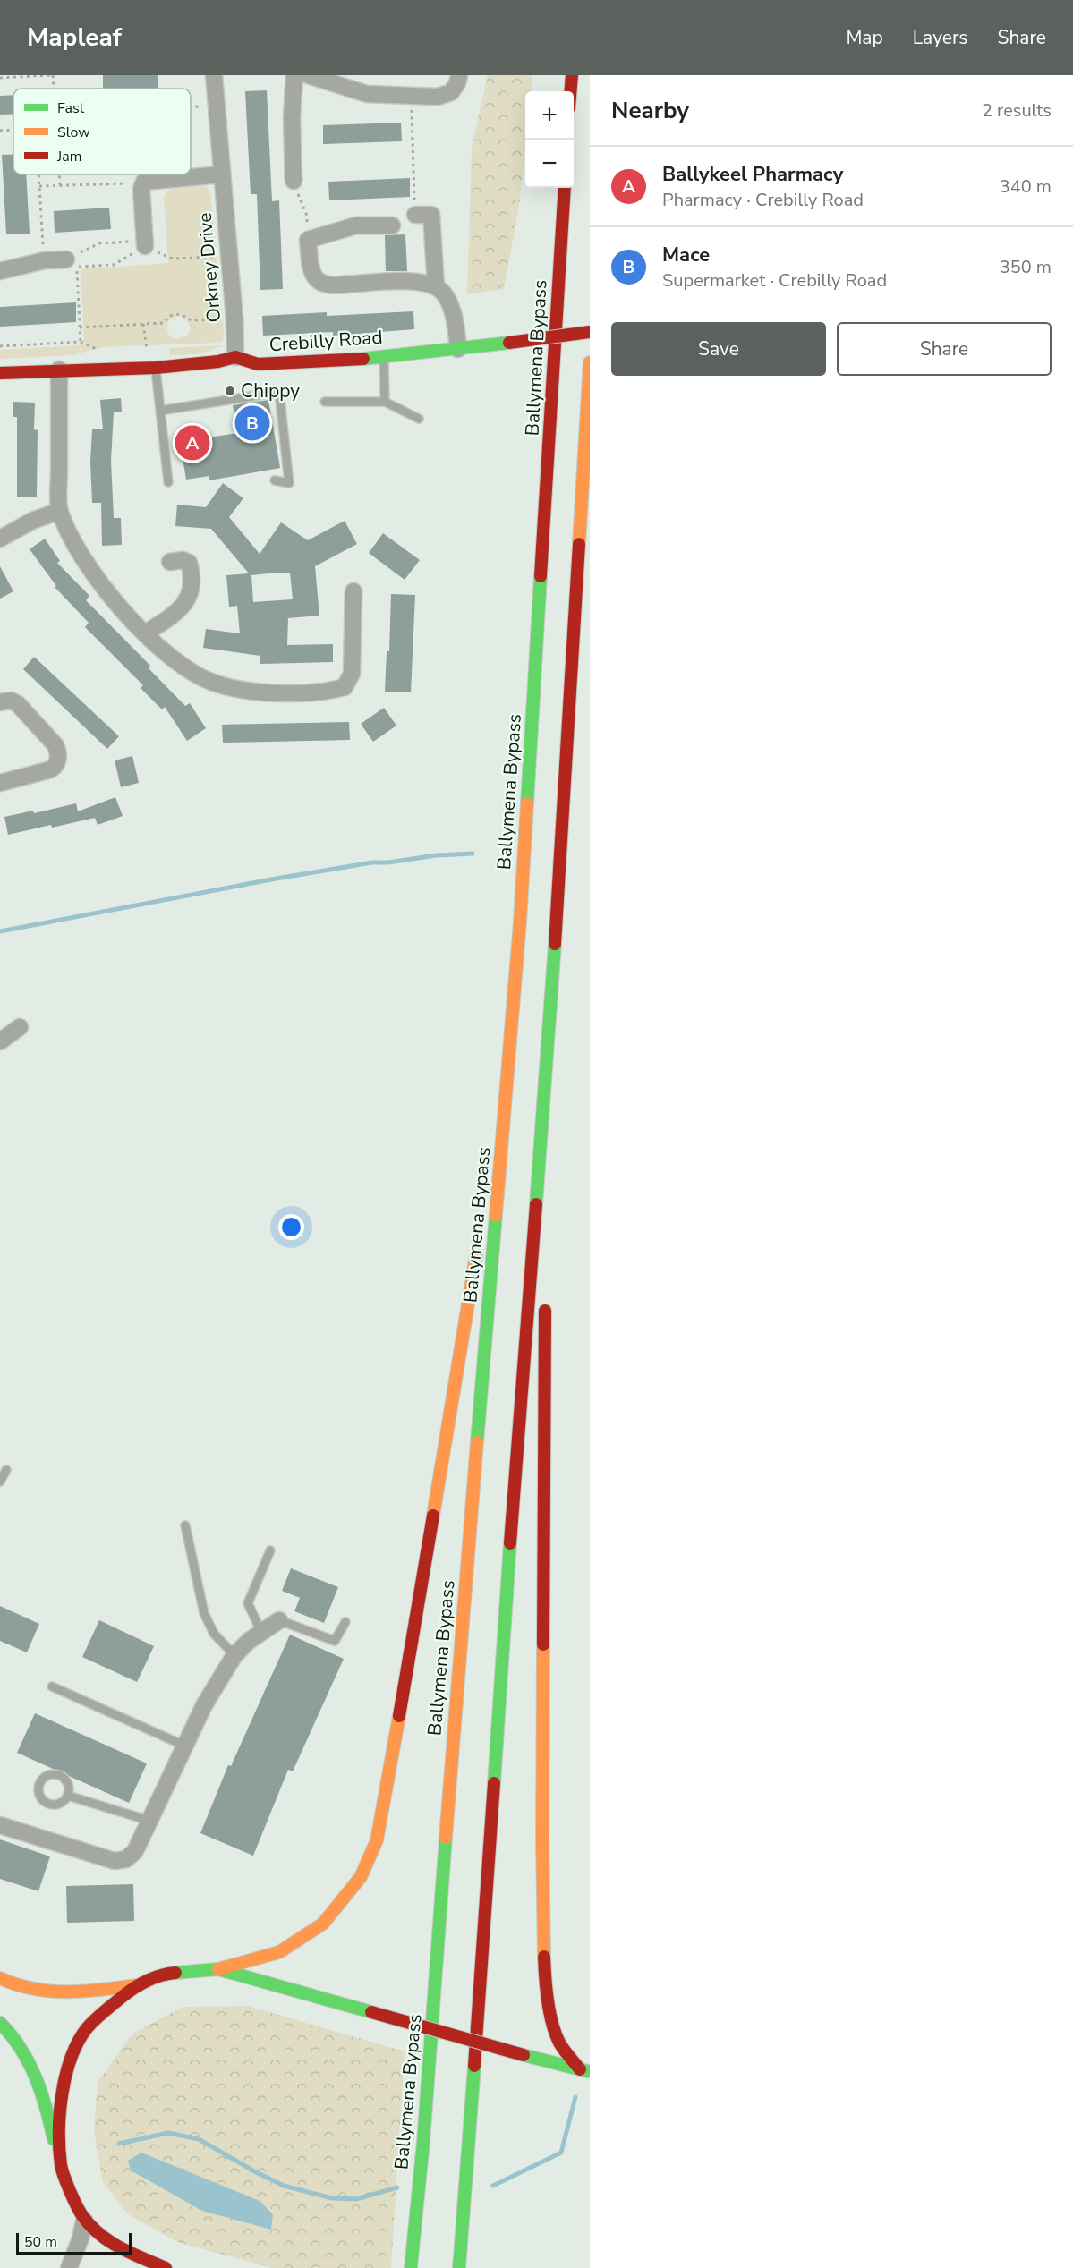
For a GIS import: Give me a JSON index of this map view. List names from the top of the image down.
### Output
{
  "streets": {
    "main road": ["Crebilly Road", "Ballymena Bypass"],
    "street": ["Orkney Drive"]
  },
  "crossings": [
    ["Orkney Drive", "Crebilly Road"]
  ],
  "places": ["Chippy"],
  "legend": ["Fast", "Slow", "Jam"],
  "scale_bar": "50 m",
  "page": {
    "header": "Mapleaf",
    "nav": ["Map", "Layers", "Share"],
    "heading": ["Nearby", "2 results"],
    "map_buttons": ["+", "−"],
    "list": [
      {
        "mark": "A",
        "name": "Ballykeel Pharmacy",
        "note": "Pharmacy · Crebilly Road",
        "value": "340 m"
      },
      {
        "mark": "B",
        "name": "Mace",
        "note": "Supermarket · Crebilly Road",
        "value": "350 m"
      }
    ],
    "buttons": ["Save", "Share"],
    "pins": ["B", "A"],
    "scale": "50 m"
  }
}
